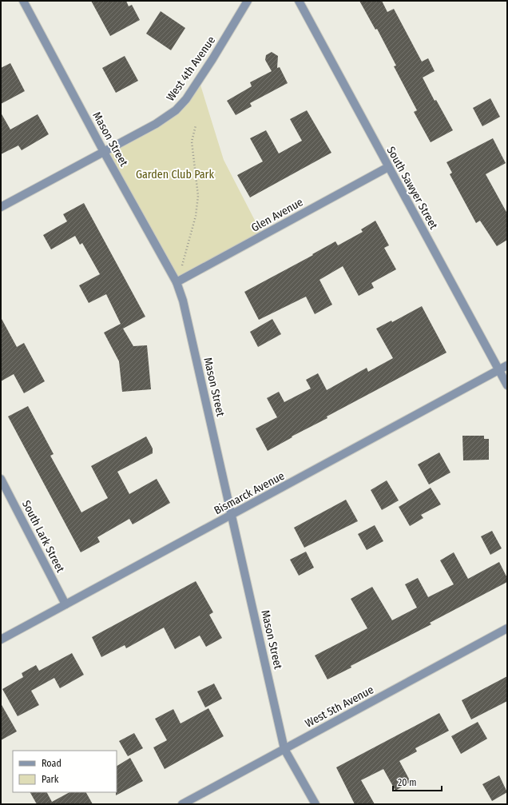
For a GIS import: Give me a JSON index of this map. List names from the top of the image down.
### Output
{
  "streets": {
    "street": [
      "West 4th Avenue",
      "Mason Street",
      "South Sawyer Street",
      "Glen Avenue",
      "Bismarck Avenue",
      "South Lark Street",
      "West 5th Avenue"
    ]
  },
  "crossings": [
    ["West 4th Avenue", "Mason Street"],
    ["Mason Street", "Glen Avenue"],
    ["Mason Street", "Bismarck Avenue"],
    ["Mason Street", "West 5th Avenue"],
    ["South Sawyer Street", "Glen Avenue"],
    ["South Sawyer Street", "Bismarck Avenue"],
    ["Bismarck Avenue", "South Lark Street"]
  ],
  "parks": ["Garden Club Park"],
  "legend": ["Road", "Park"],
  "scale_bar": "20 m"
}
